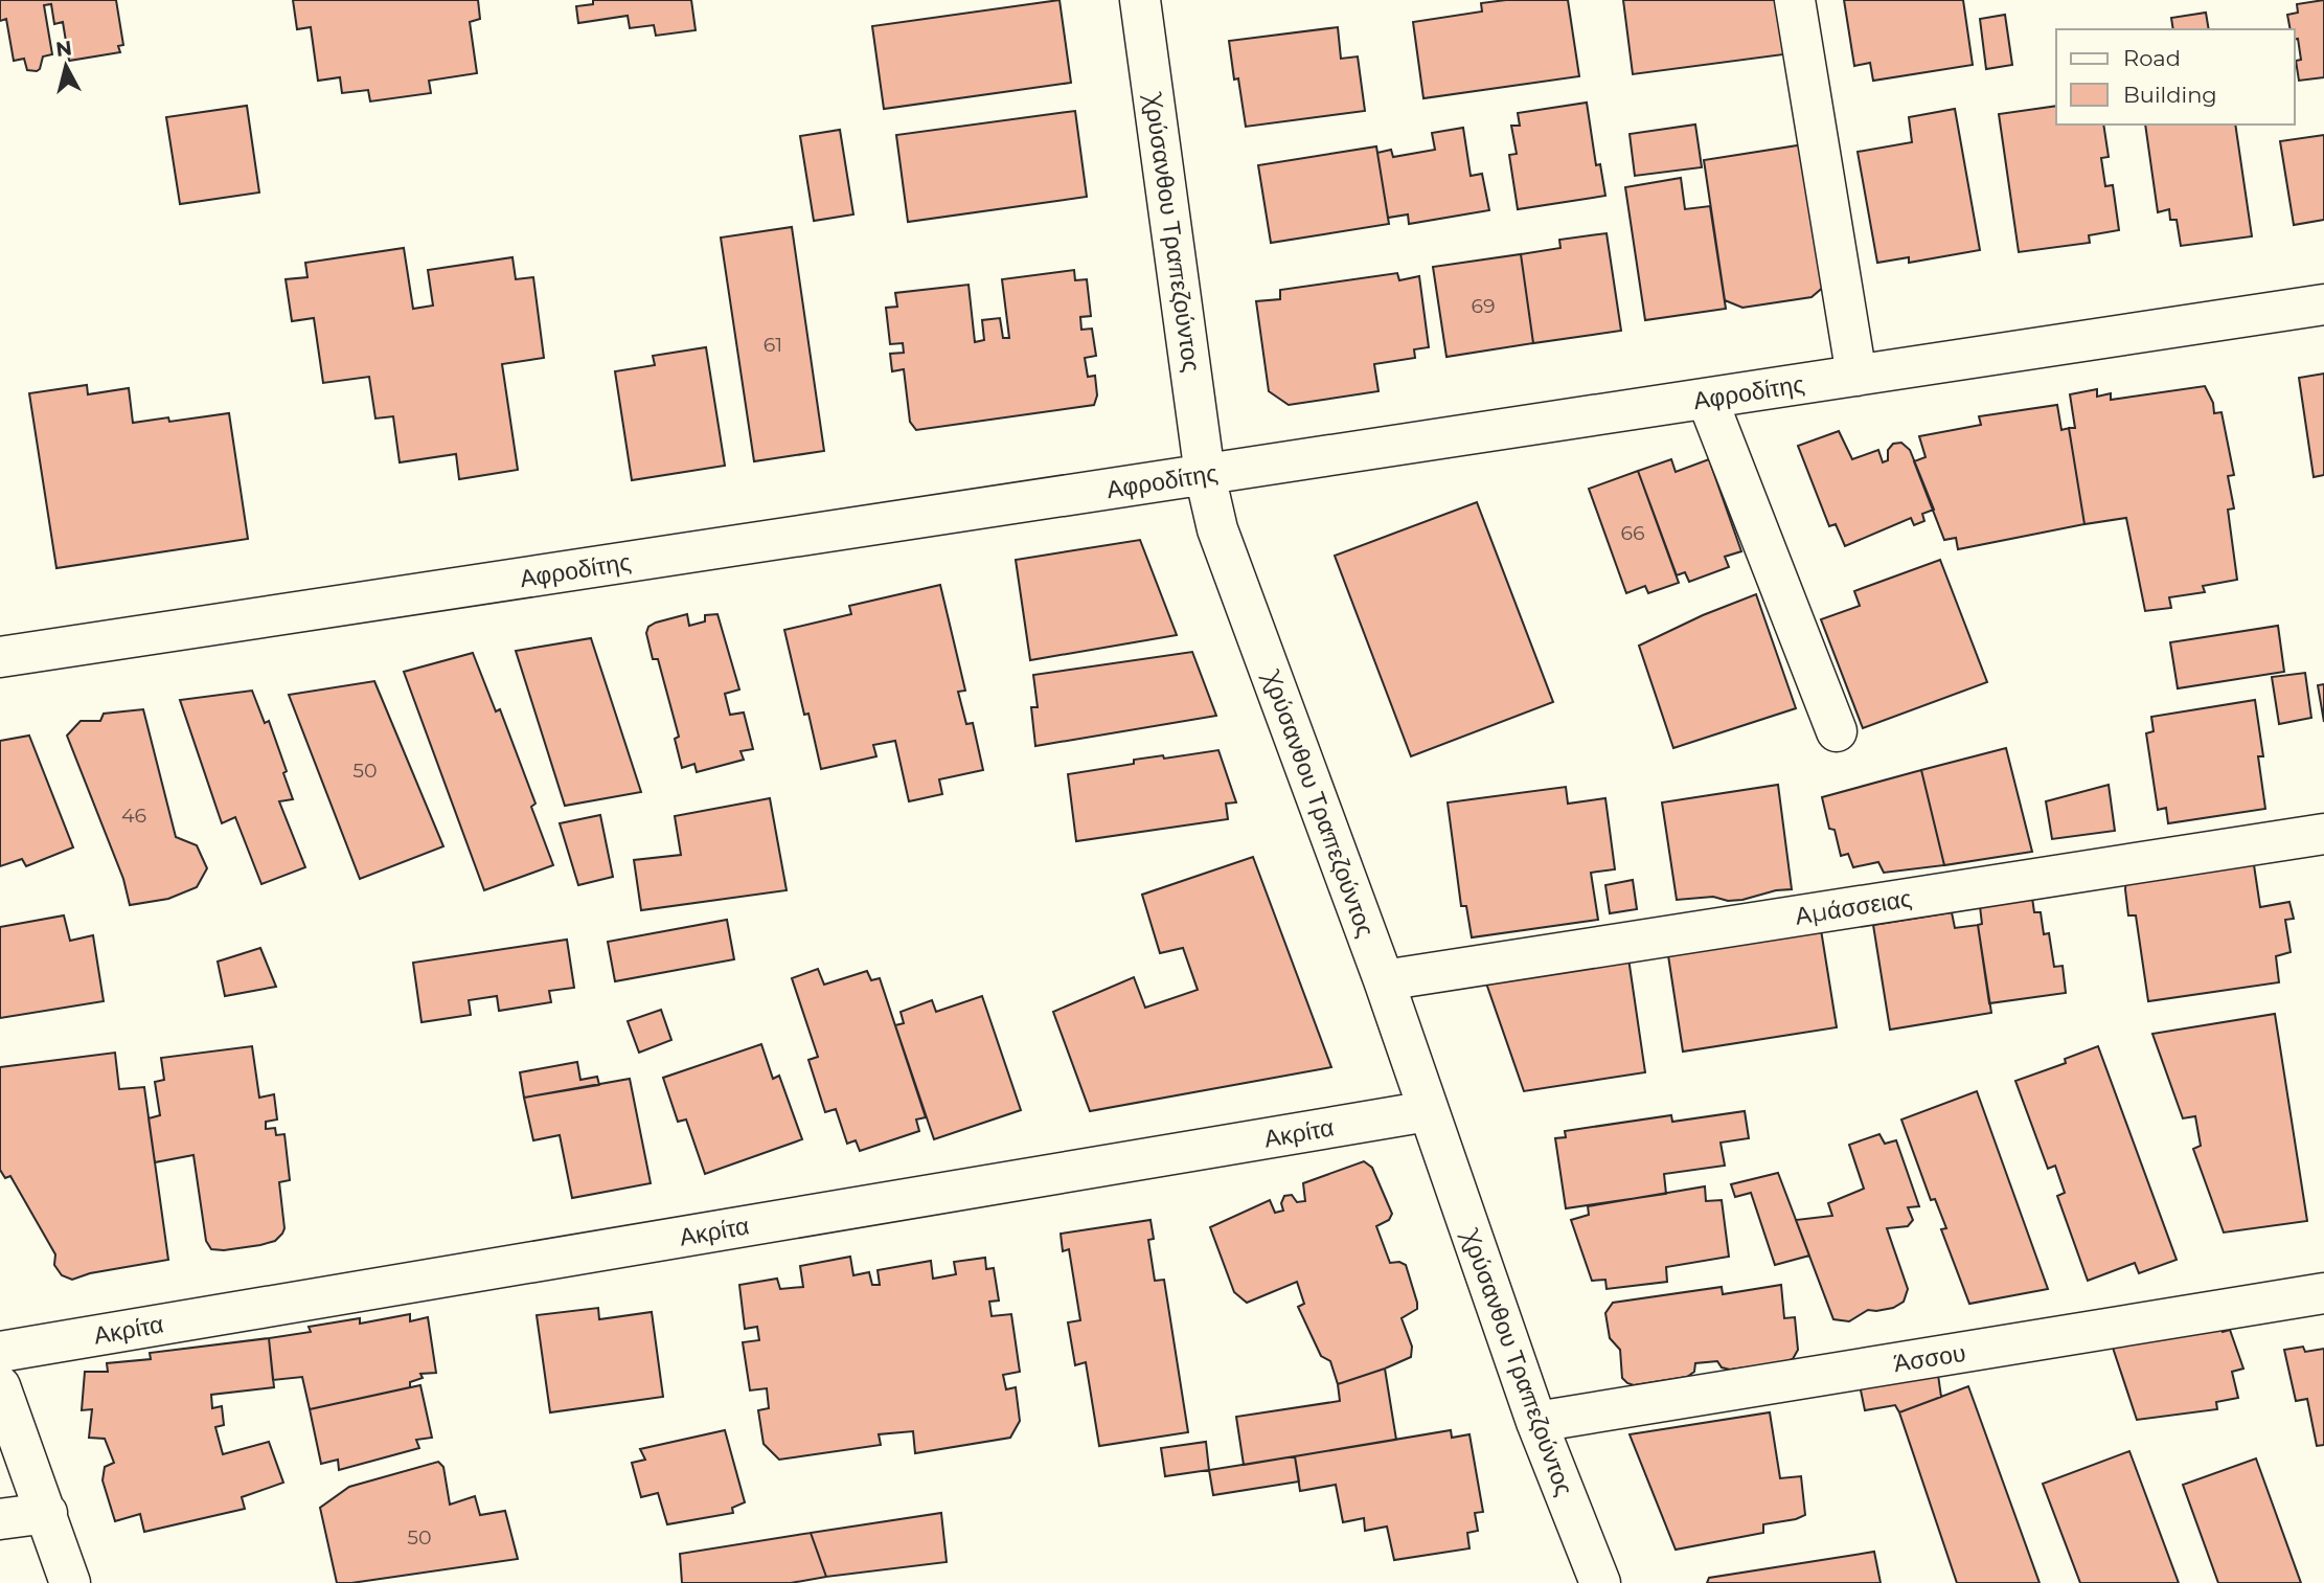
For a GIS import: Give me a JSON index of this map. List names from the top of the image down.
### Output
{
  "streets": {
    "street": [
      "Χρύσανθου Τραπεζούντος",
      "Αφροδίτης",
      "Αμάσσειας",
      "Ακρίτα",
      "Άσσου"
    ]
  },
  "crossings": [
    ["Χρύσανθου Τραπεζούντος", "Αφροδίτης"],
    ["Χρύσανθου Τραπεζούντος", "Αμάσσειας"],
    ["Χρύσανθου Τραπεζούντος", "Ακρίτα"],
    ["Χρύσανθου Τραπεζούντος", "Άσσου"]
  ],
  "house_numbers": [
    "69",
    "61",
    "66",
    "50",
    "46",
    "50"
  ],
  "legend": ["Road", "Building"],
  "north": "top"
}
